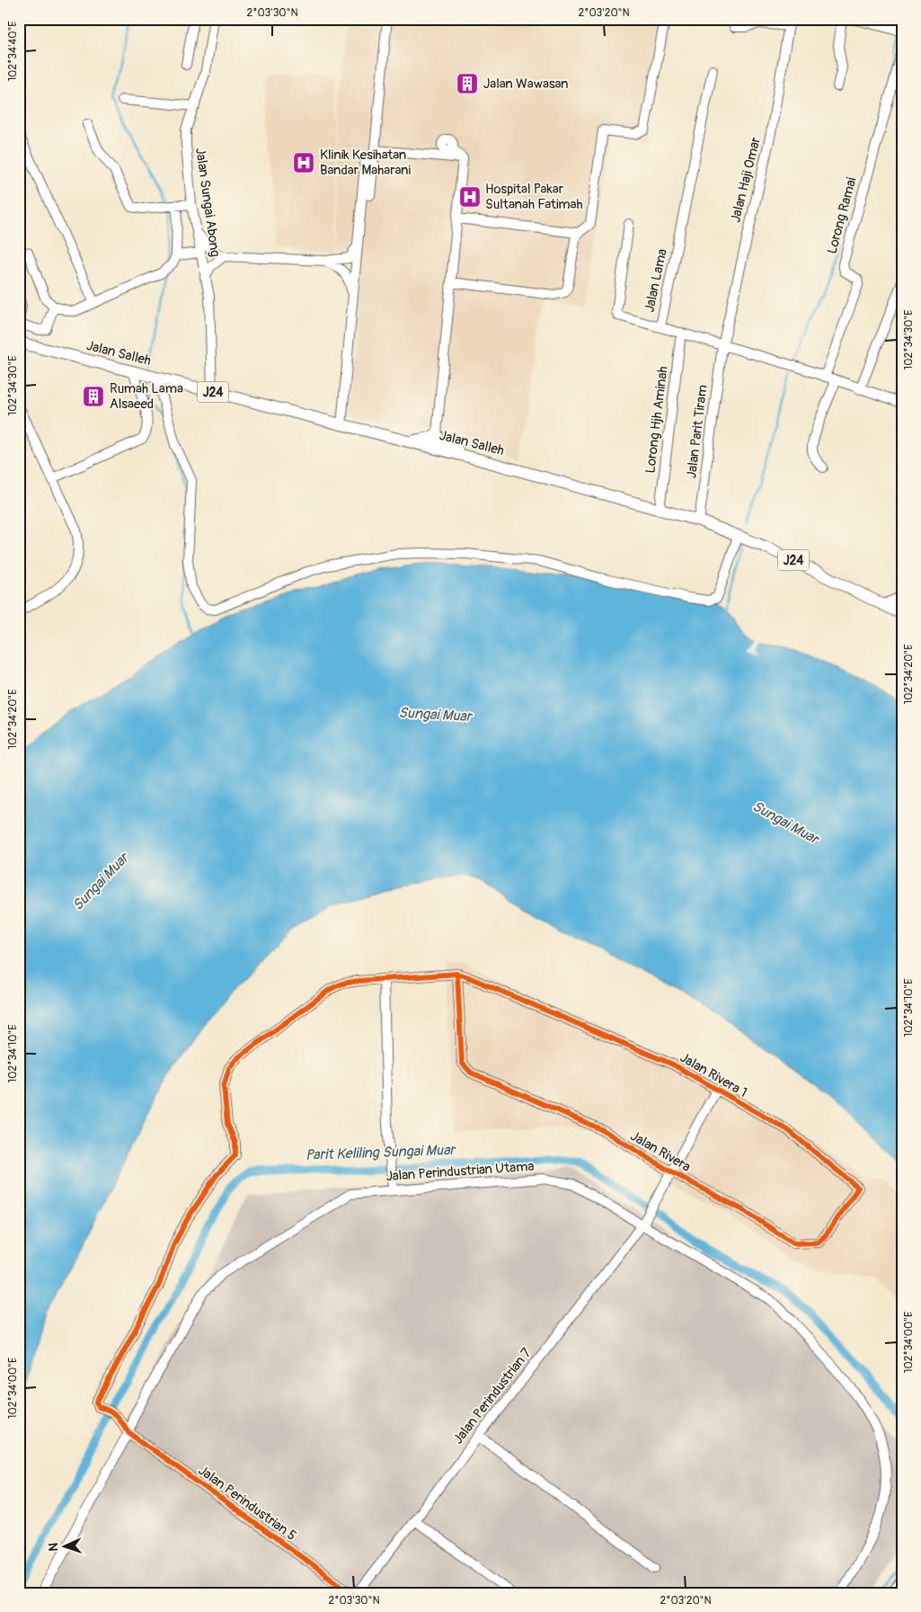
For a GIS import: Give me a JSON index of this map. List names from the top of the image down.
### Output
{
  "streets": {
    "main road": ["Jalan Salleh", "J24"],
    "street": [
      "Jalan Haji Omar",
      "Jalan Sungai Abong",
      "Lorong Ramai",
      "Jalan Lama",
      "Lorong Hjh Aminah",
      "Jalan Parit Tiram",
      "Jalan Rivera 1",
      "Jalan Rivera",
      "Jalan Perindustrian Utama",
      "Jalan Perindustrian 7",
      "Jalan Perindustrian 5"
    ]
  },
  "crossings": [
    ["Jalan Haji Omar", "Jalan Lama"],
    ["Jalan Haji Omar", "Jalan Parit Tiram"],
    ["Jalan Sungai Abong", "Jalan Salleh"],
    ["Lorong Ramai", "Jalan Lama"],
    ["Jalan Lama", "Lorong Hjh Aminah"],
    ["Jalan Lama", "Jalan Parit Tiram"],
    ["Jalan Salleh", "Lorong Hjh Aminah"],
    ["Jalan Salleh", "Jalan Parit Tiram"],
    ["Jalan Rivera 1", "Jalan Rivera"],
    ["Jalan Rivera 1", "Jalan Perindustrian 7"],
    ["Jalan Rivera", "Jalan Perindustrian 7"],
    ["Jalan Perindustrian Utama", "Jalan Perindustrian 7"],
    ["Jalan Perindustrian Utama", "Jalan Perindustrian 5"]
  ],
  "water": ["Sungai Muar", "Parit Keliling Sungai Muar"],
  "places": {
    "building": ["Jalan Wawasan", "Rumah Lama Alsaeed"],
    "hospital": ["Klinik Kesihatan Bandar Maharani", "Hospital Pakar Sultanah Fatimah"]
  },
  "north": "left",
  "coordinates": [
    "2°03'30\"N",
    "2°03'20\"N",
    "102°34'40\"E",
    "102°34'30\"E",
    "102°34'20\"E",
    "102°34'10\"E",
    "102°34'00\"E"
  ]
}
